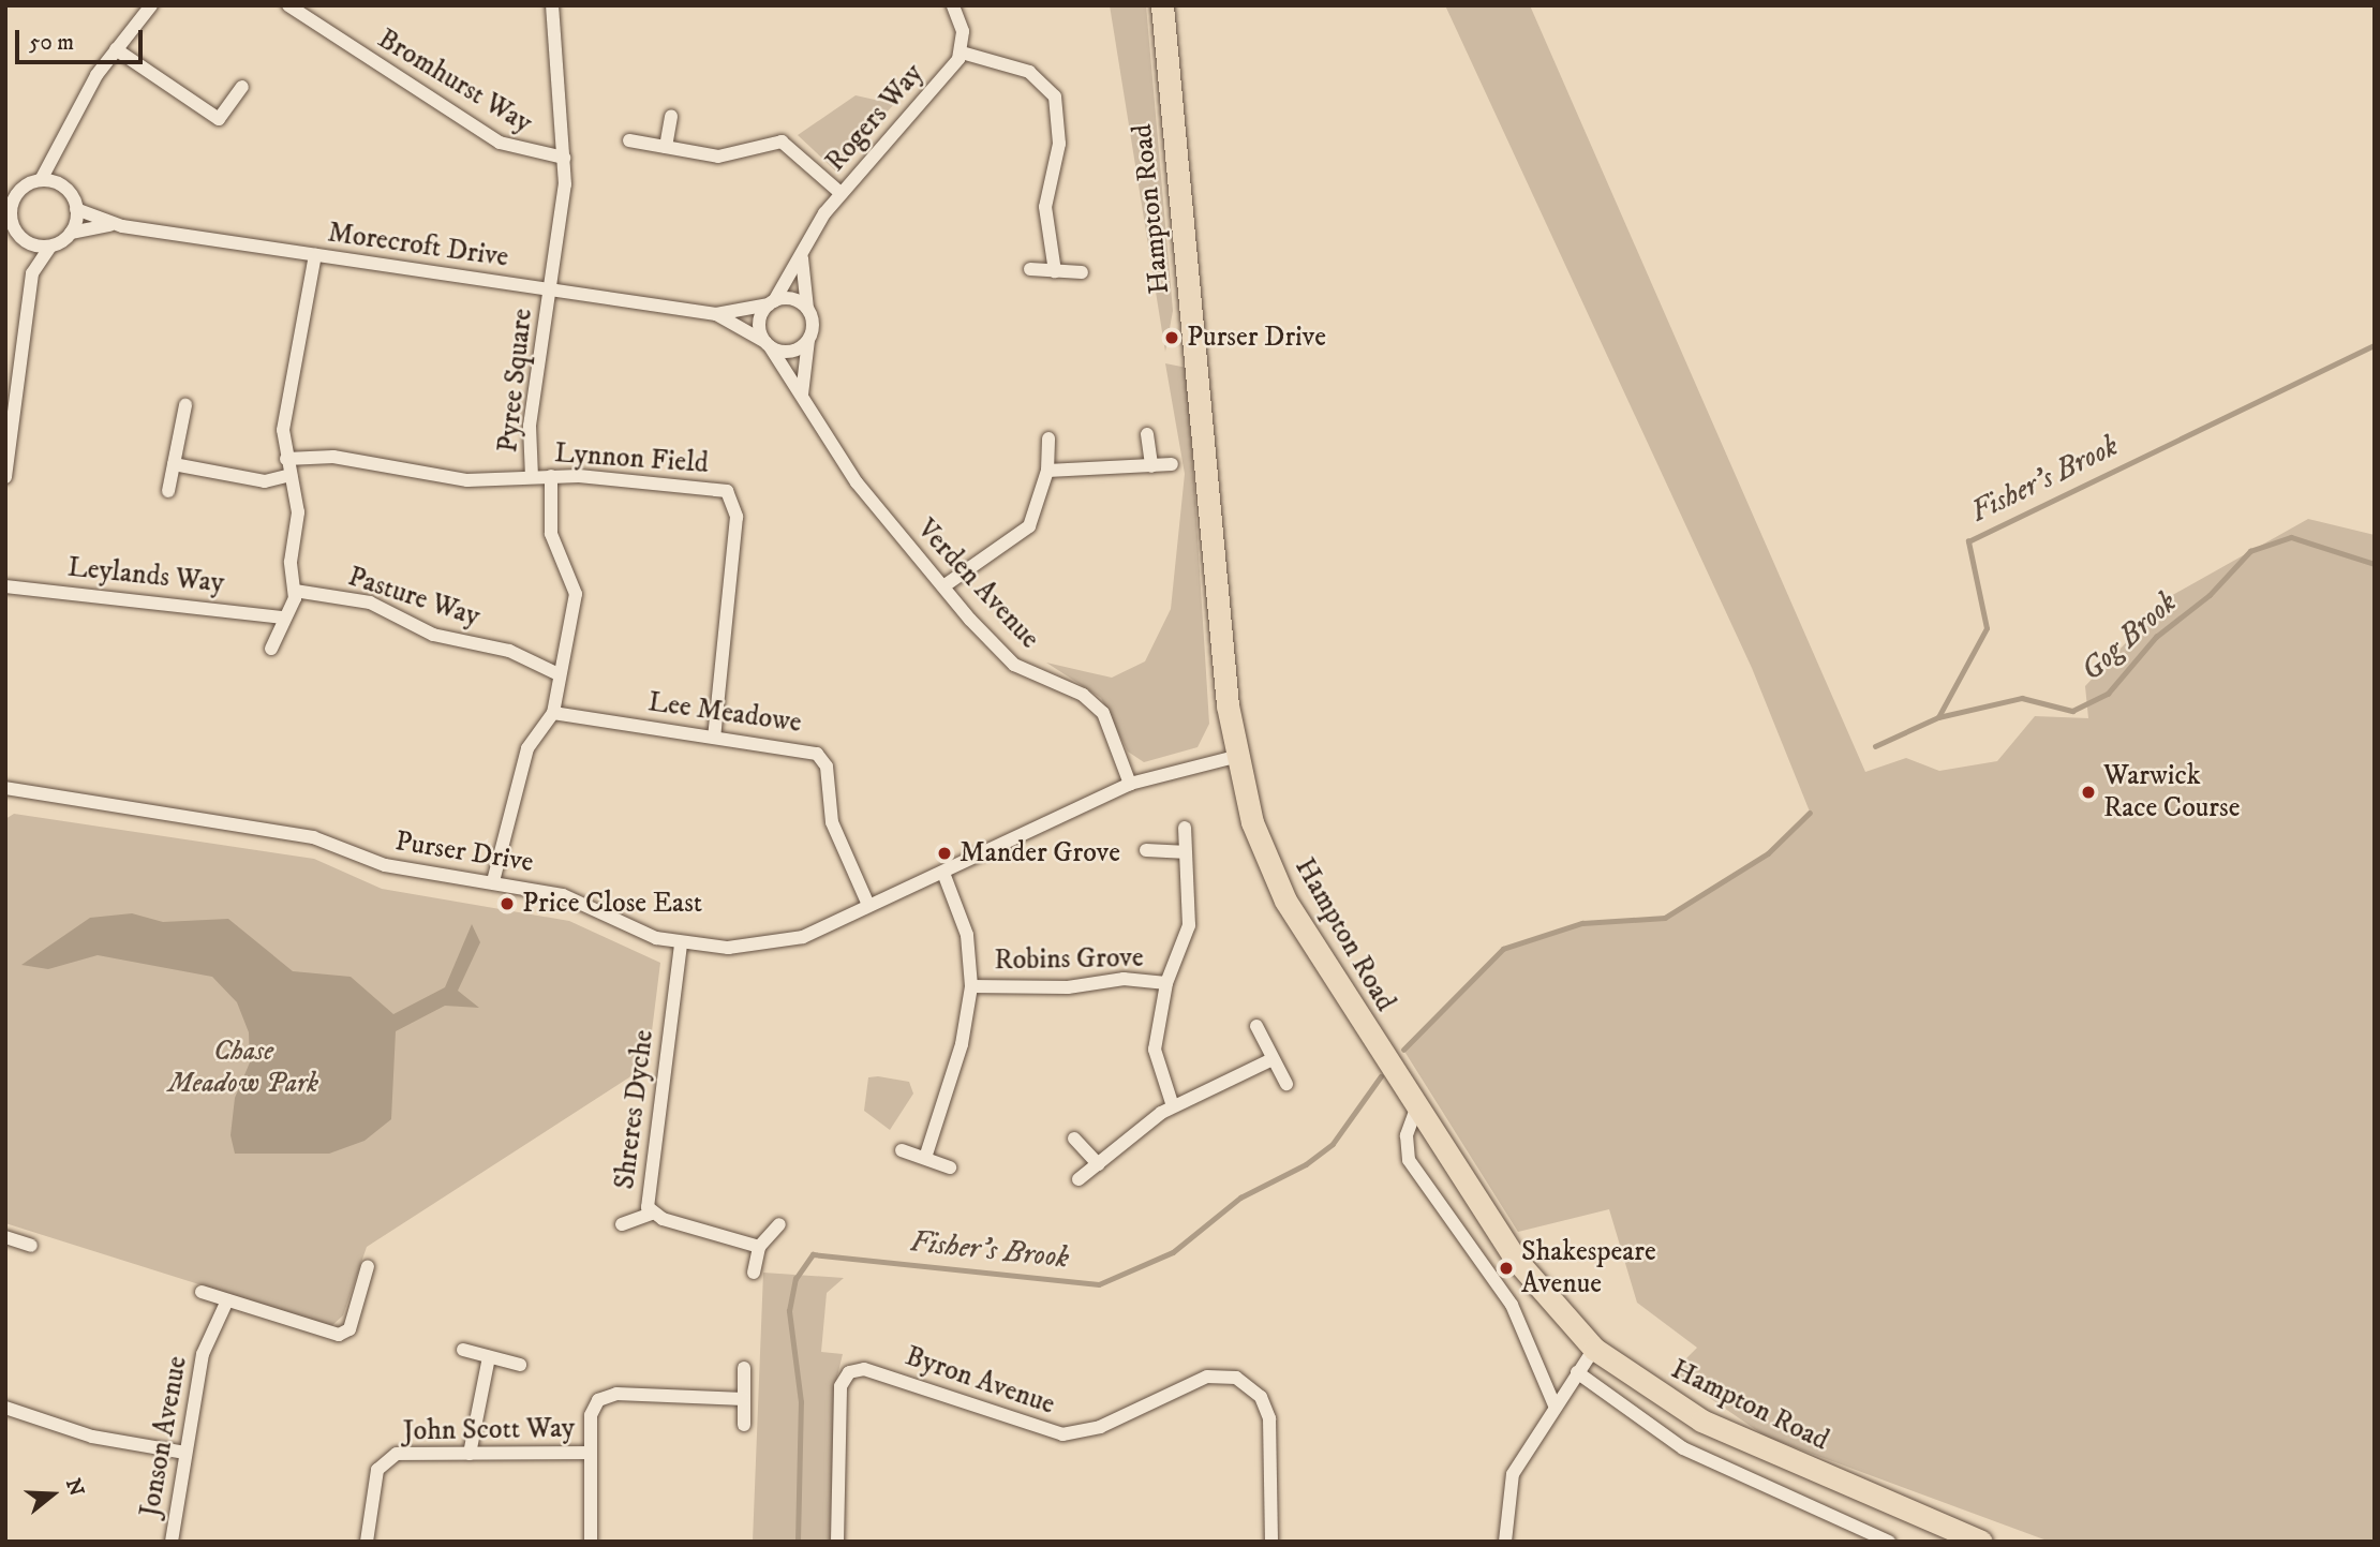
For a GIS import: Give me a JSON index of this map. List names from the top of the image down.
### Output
{
  "streets": {
    "main road": ["Hampton Road"],
    "street": [
      "Bromhurst Way",
      "Rogers Way",
      "Morecroft Drive",
      "Pyree Square",
      "Lynnon Field",
      "Leylands Way",
      "Verden Avenue",
      "Pasture Way",
      "Lee Meadowe",
      "Purser Drive",
      "Robins Grove",
      "Shreres Dyche",
      "Byron Avenue",
      "John Scott Way",
      "Jonson Avenue"
    ]
  },
  "crossings": [
    ["Bromhurst Way", "Pyree Square"],
    ["Rogers Way", "Morecroft Drive"],
    ["Rogers Way", "Verden Avenue"],
    ["Hampton Road", "Purser Drive"],
    ["Morecroft Drive", "Pyree Square"],
    ["Morecroft Drive", "Verden Avenue"],
    ["Pyree Square", "Lynnon Field"],
    ["Lynnon Field", "Lee Meadowe"],
    ["Verden Avenue", "Purser Drive"],
    ["Lee Meadowe", "Purser Drive"],
    ["Purser Drive", "Shreres Dyche"]
  ],
  "water": ["Fisher's Brook", "Gog Brook"],
  "parks": ["Chase Meadow Park"],
  "places": [
    "Purser Drive",
    "Warwick Race Course",
    "Mander Grove",
    "Price Close East",
    "Shakespeare Avenue"
  ],
  "scale_bar": "50 m",
  "north": "right"
}
